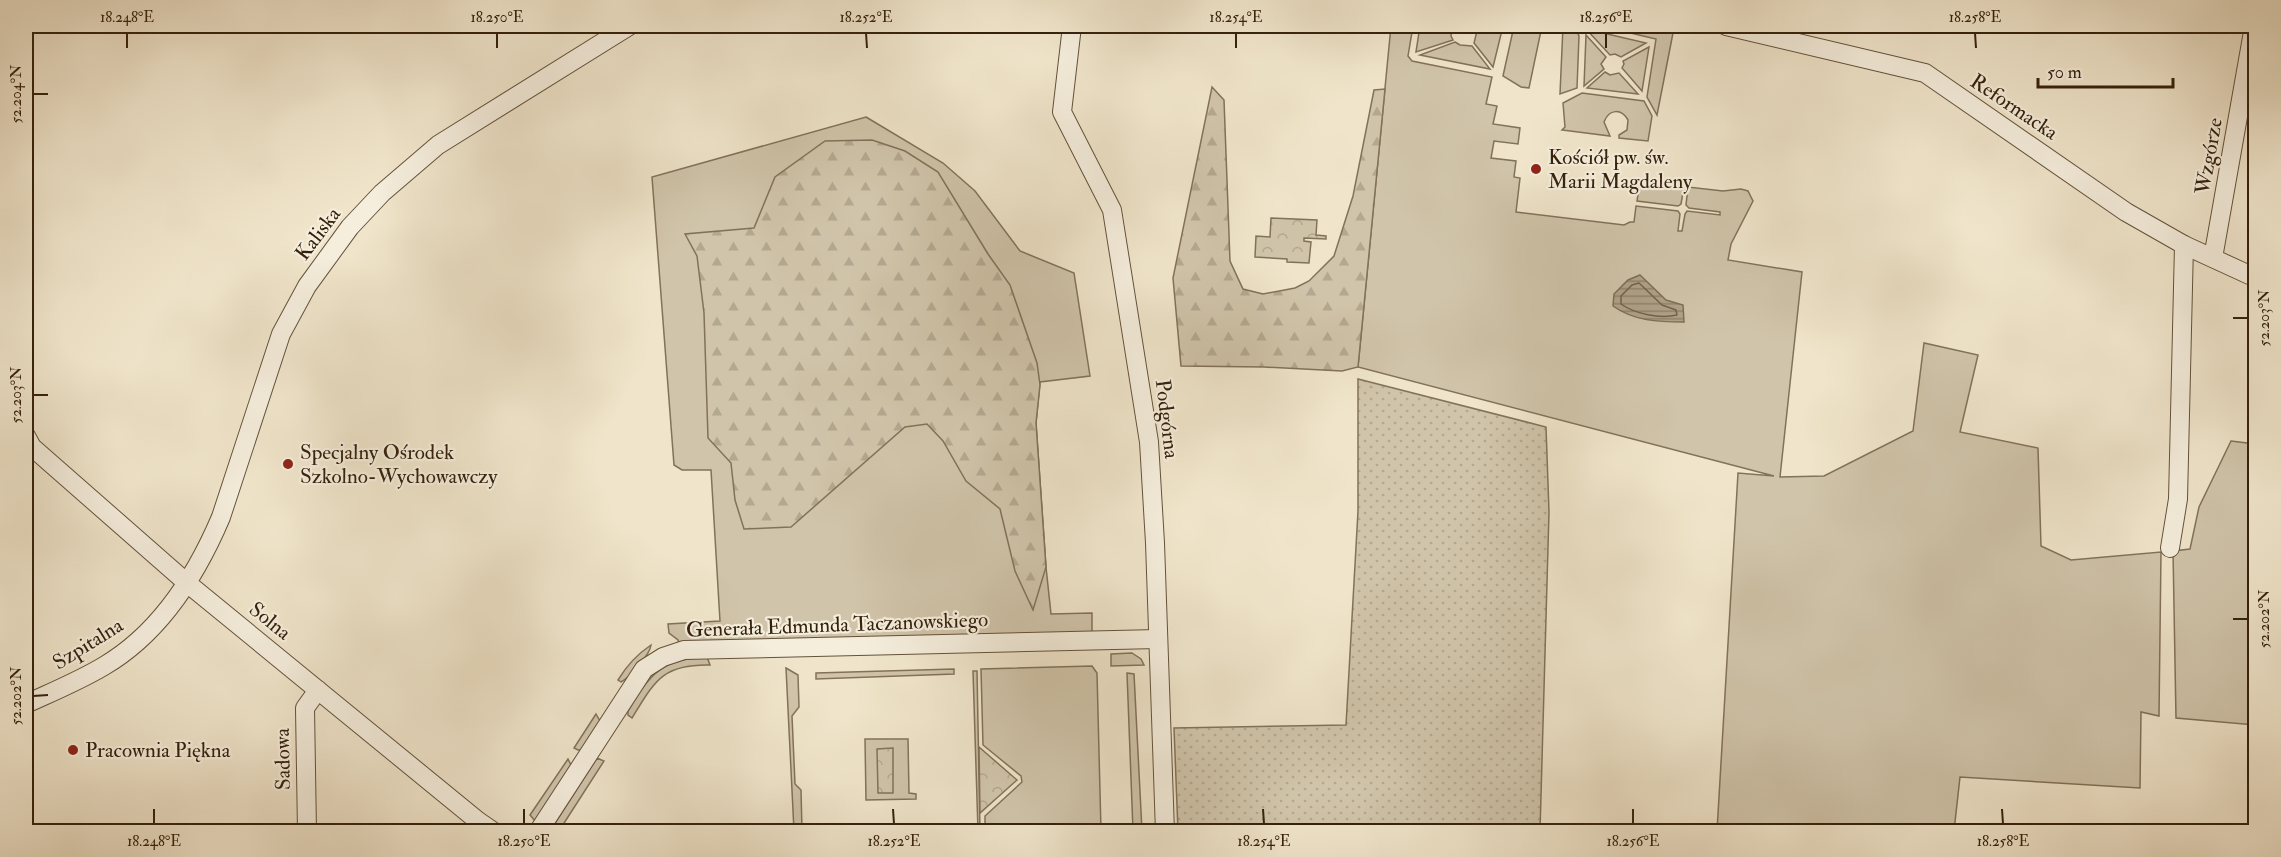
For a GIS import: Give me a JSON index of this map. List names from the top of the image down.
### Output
{
  "streets": {
    "street": [
      "Reformacka",
      "Wzgórze",
      "Kaliska",
      "Podgórna",
      "Solna",
      "Generała Edmunda Taczanowskiego",
      "Szpitalna",
      "Sadowa"
    ]
  },
  "crossings": [
    ["Reformacka", "Wzgórze"],
    ["Kaliska", "Solna"],
    ["Kaliska", "Szpitalna"],
    ["Podgórna", "Generała Edmunda Taczanowskiego"],
    ["Solna", "Szpitalna"],
    ["Solna", "Sadowa"]
  ],
  "places": ["Kościół pw. św. Marii Magdaleny", "Specjalny Ośrodek Szkolno-Wychowawczy", "Pracownia Piękna"],
  "scale_bar": "50 m",
  "coordinates": [
    "18.248°E",
    "18.250°E",
    "18.252°E",
    "18.254°E",
    "18.256°E",
    "18.258°E",
    "52.204°N",
    "52.203°N",
    "52.202°N"
  ]
}
